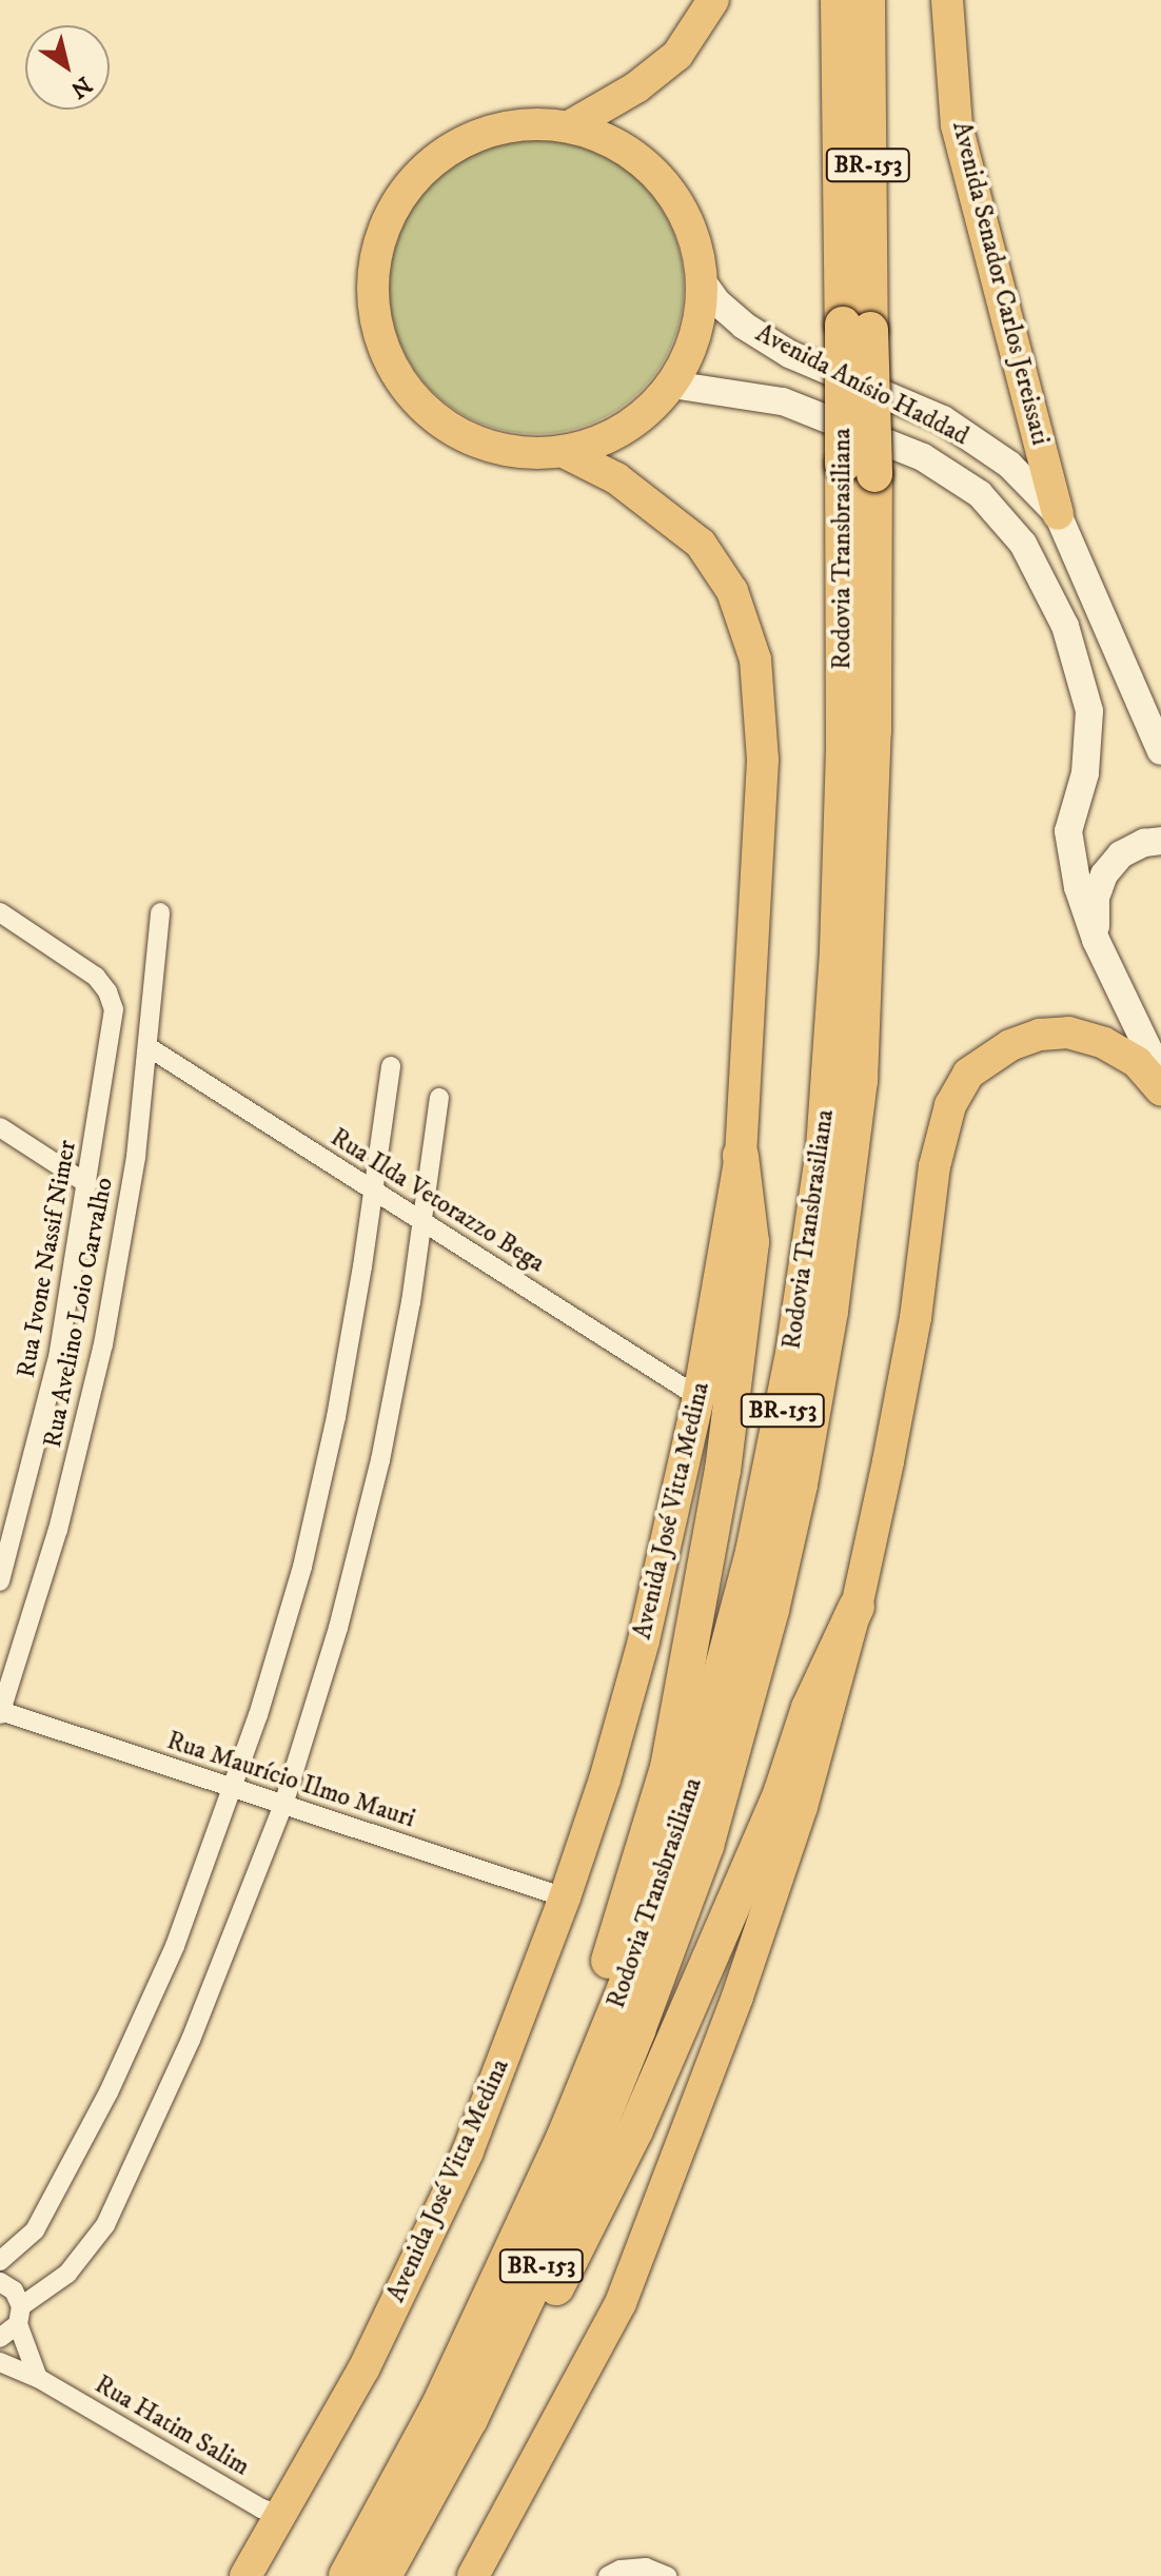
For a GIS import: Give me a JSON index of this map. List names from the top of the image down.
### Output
{
  "streets": {
    "highway": ["BR-153", "Rodovia Transbrasiliana"],
    "main road": ["Avenida Senador Carlos Jereissati", "Avenida Anísio Haddad", "Avenida José Vitta Medina"],
    "street": [
      "Rua Ilda Vetorazzo Bega",
      "Rua Ivone Nassif Nimer",
      "Rua Avelino Loio Carvalho",
      "Rua Maurício Ilmo Mauri",
      "Rua Hatim Salim"
    ]
  },
  "crossings": [
    ["Avenida Senador Carlos Jereissati", "Avenida Anísio Haddad"],
    ["Rua Ilda Vetorazzo Bega", "Rua Avelino Loio Carvalho"],
    ["Rua Ilda Vetorazzo Bega", "Avenida José Vitta Medina"],
    ["Rua Avelino Loio Carvalho", "Rua Maurício Ilmo Mauri"],
    ["Avenida José Vitta Medina", "Rua Maurício Ilmo Mauri"],
    ["Avenida José Vitta Medina", "Rua Hatim Salim"]
  ],
  "north": "bottom right"
}
